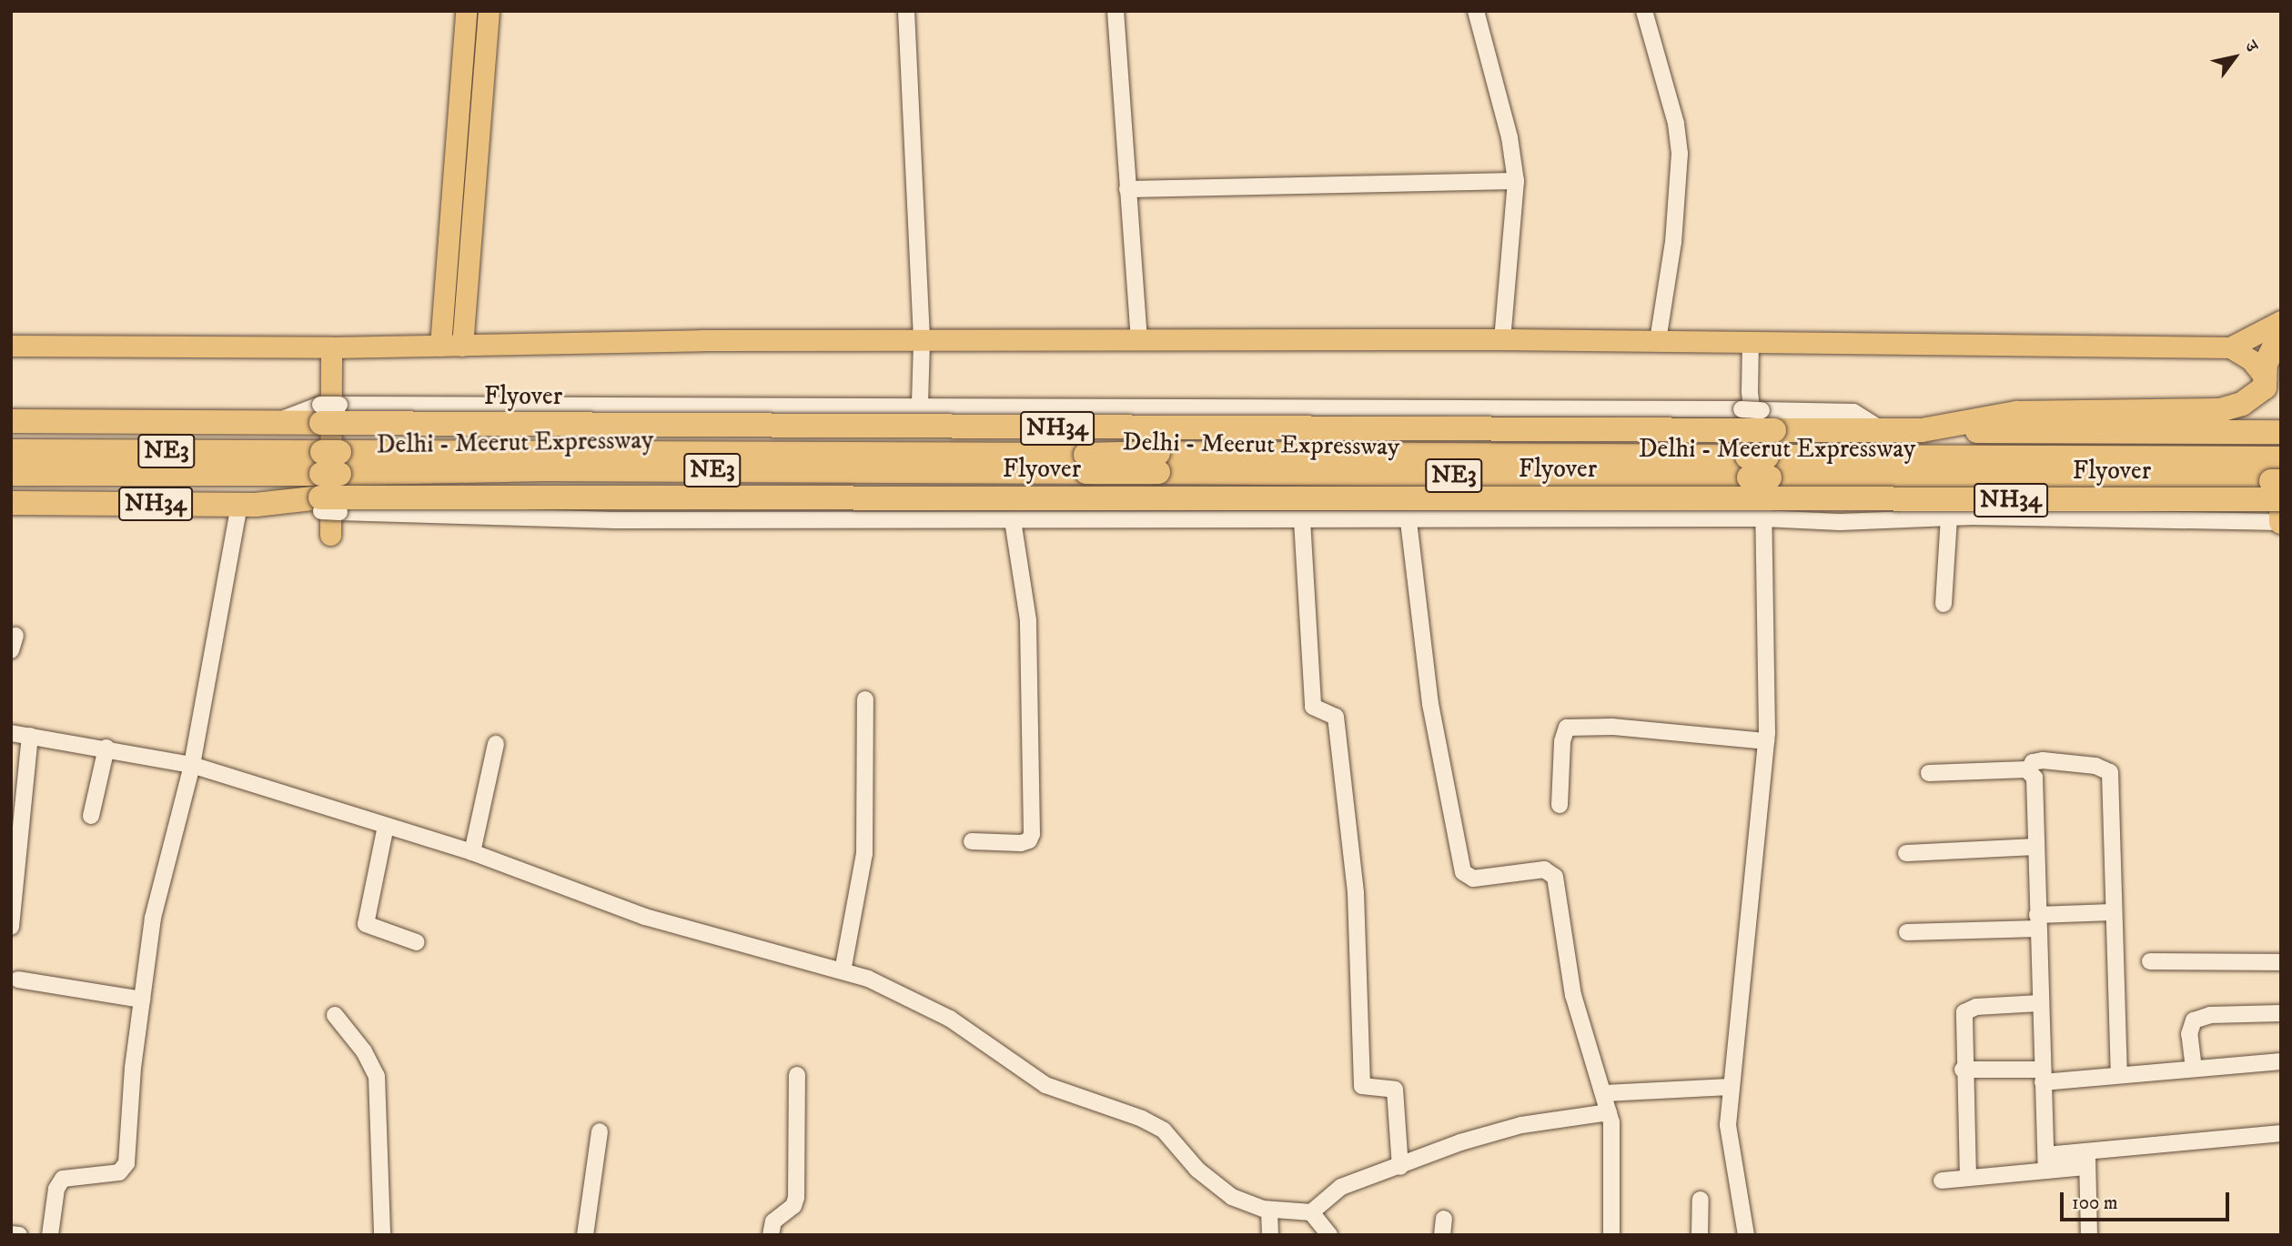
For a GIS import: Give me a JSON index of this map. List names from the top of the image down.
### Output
{
  "streets": {
    "highway": [
      "Flyover",
      "NH34",
      "Delhi - Meerut Expressway",
      "NE3"
    ]
  },
  "crossings": [
    ["Flyover", "NH34"],
    ["Flyover", "Delhi - Meerut Expressway"]
  ],
  "scale_bar": "100 m",
  "north": "top right"
}
